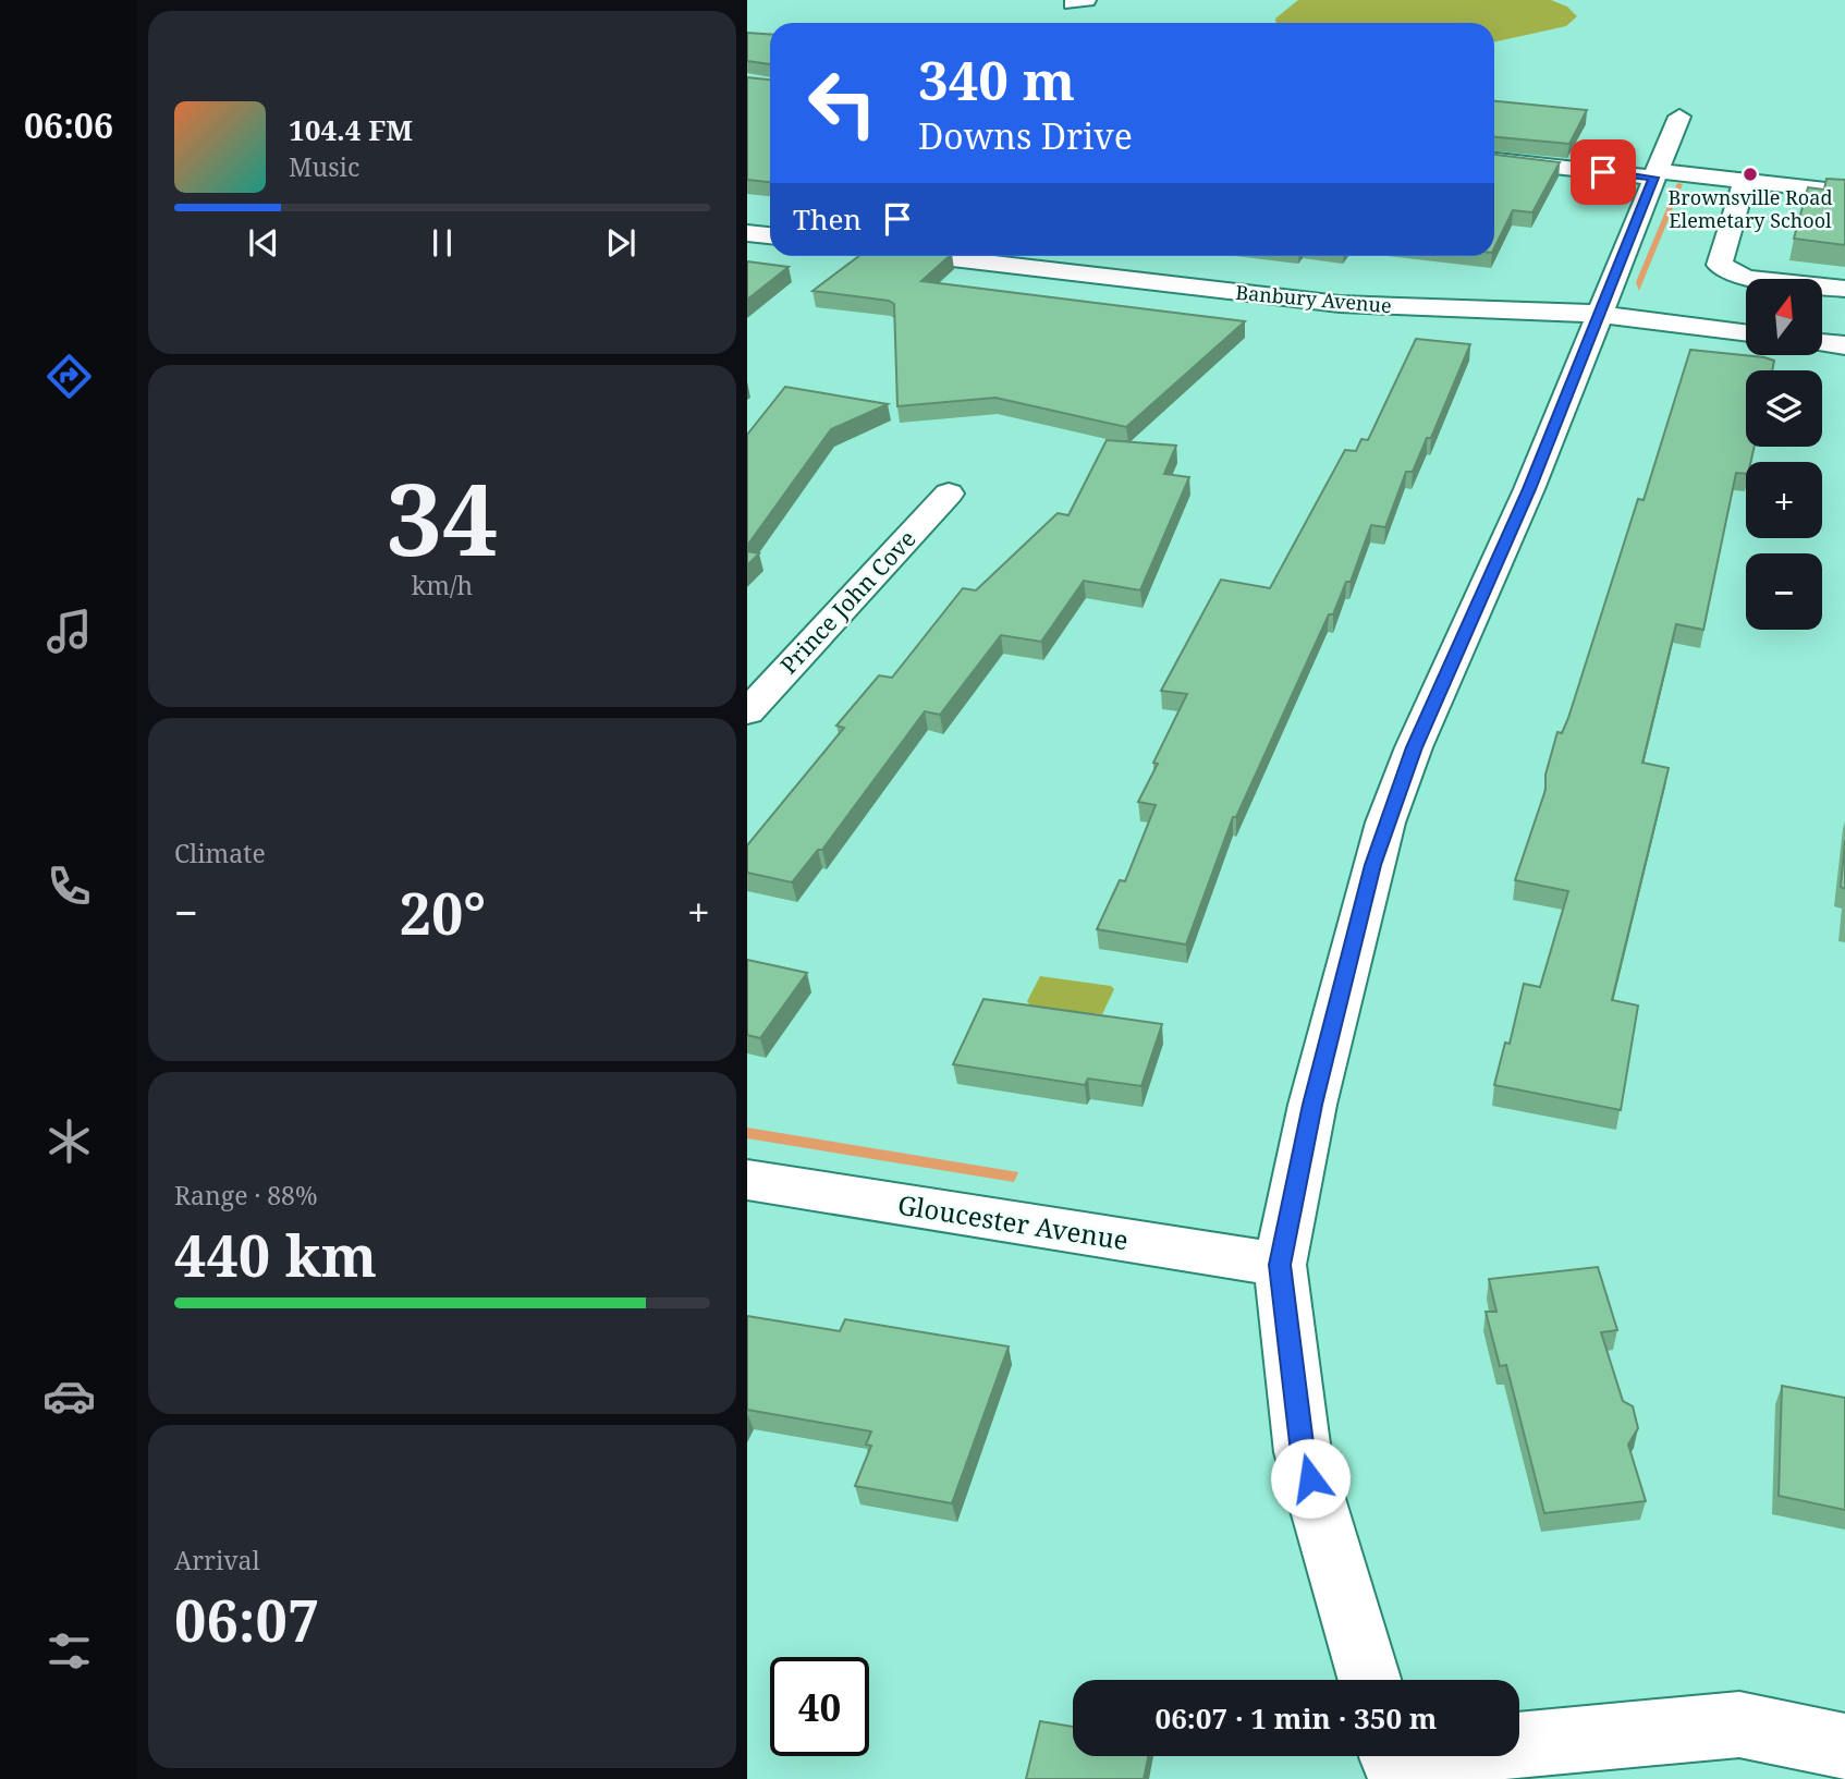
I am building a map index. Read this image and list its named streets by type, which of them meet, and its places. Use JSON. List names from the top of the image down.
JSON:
{
  "streets": {
    "street": ["Banbury Avenue", "Prince John Cove", "Gloucester Avenue"]
  },
  "places": ["Brownsville Road Elemetary School"],
  "north": "top",
  "page": {
    "tabs": "06:06",
    "turn": ["340 m", "Downs Drive"],
    "song": ["104.4 FM", "Music"],
    "then": "Then",
    "map_buttons": ["+", "−"],
    "tile": [
      ["34", "km/h"],
      "Climate",
      ["Range · 88%", "440 km"],
      ["Arrival", "06:07"]
    ],
    "heat": ["−", "20°", "+"],
    "limit": "40",
    "trip": "06:07 · 1 min · 350 m"
  }
}
